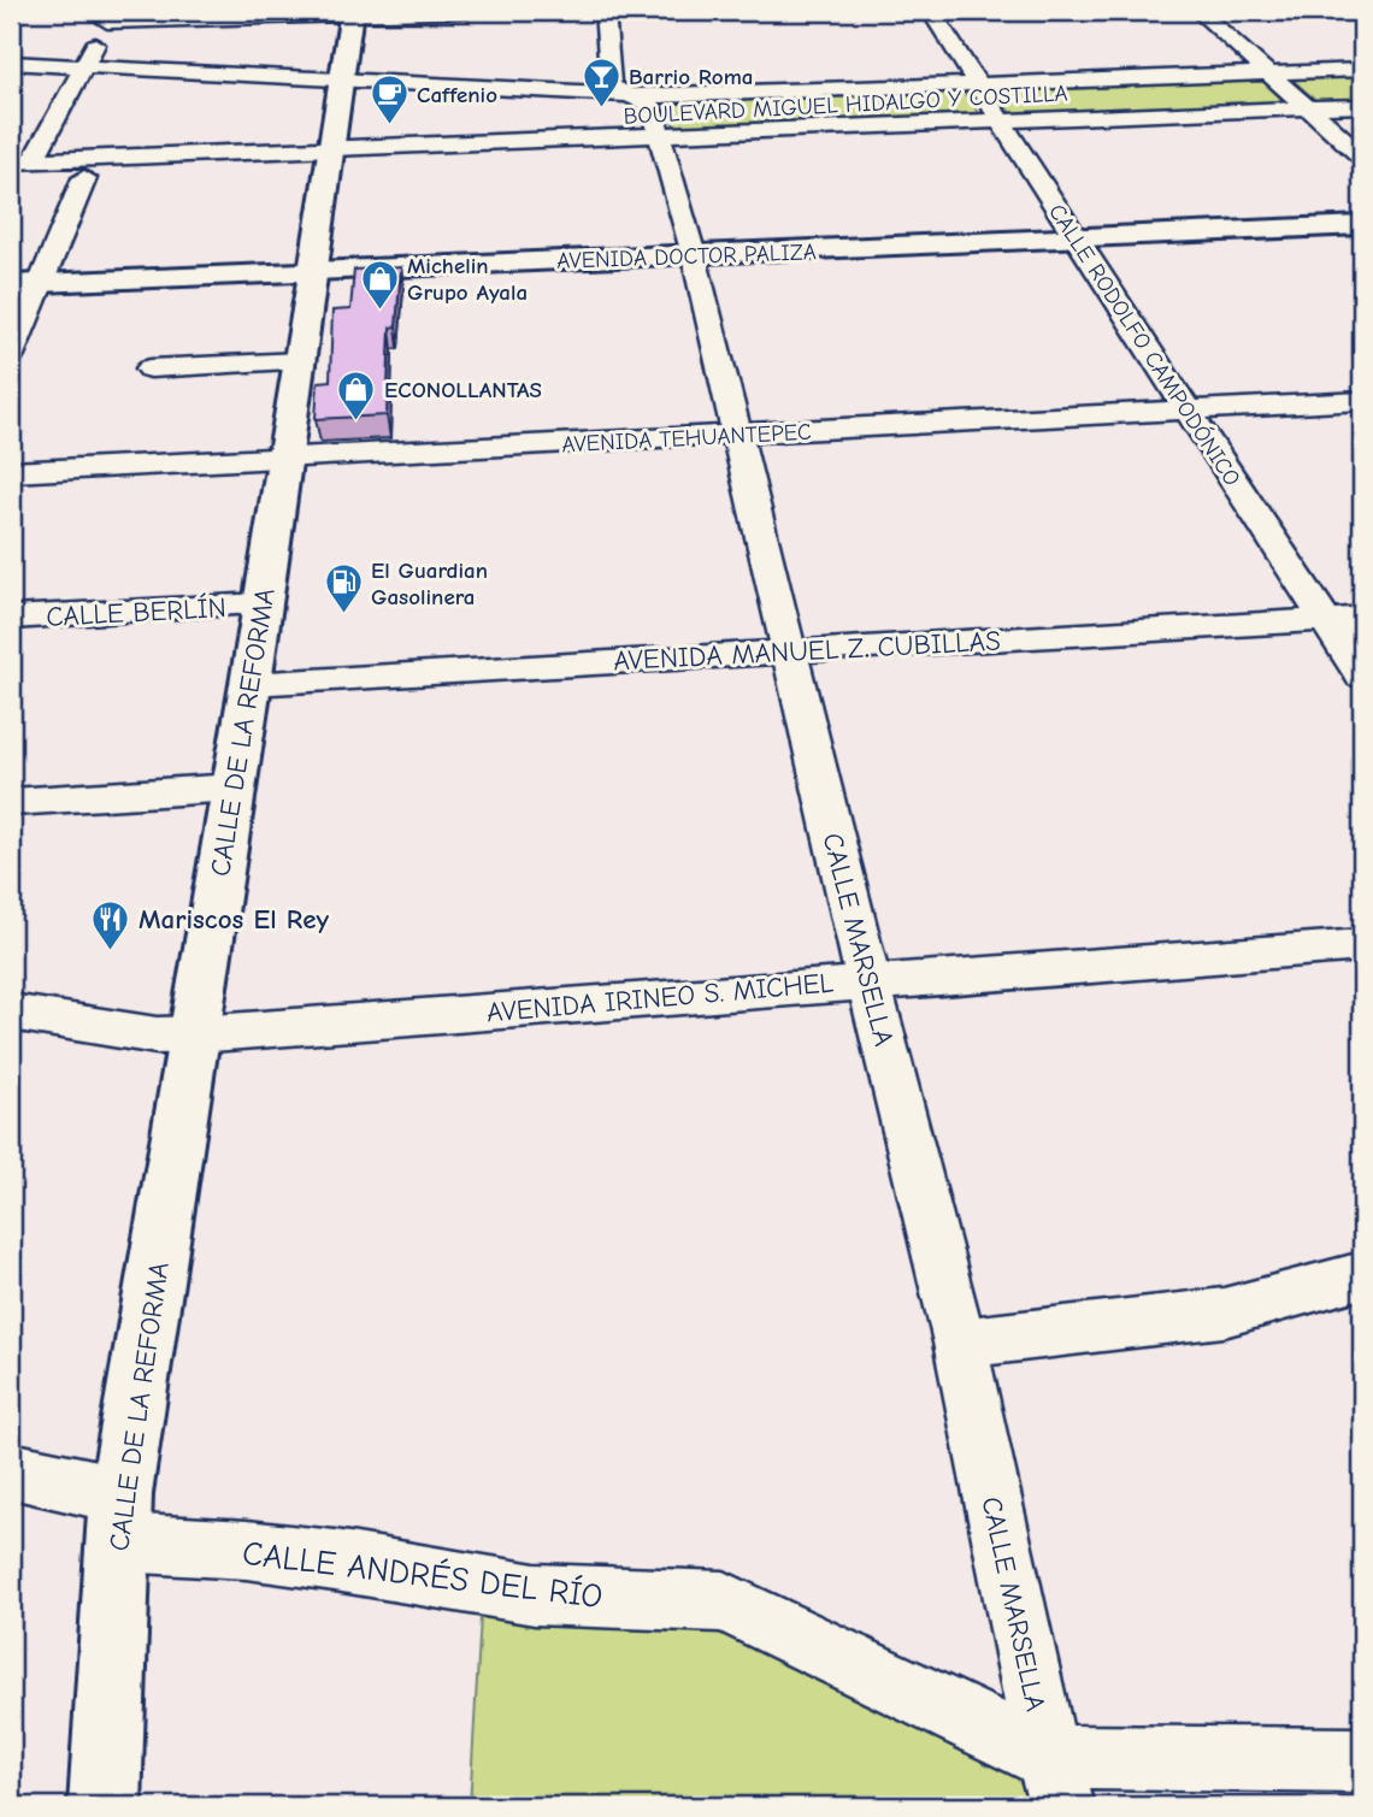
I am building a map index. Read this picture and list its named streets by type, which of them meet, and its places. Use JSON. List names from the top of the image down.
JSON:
{
  "streets": {
    "main road": ["AVENIDA DOCTOR PALIZA", "CALLE DE LA REFORMA"],
    "street": [
      "BOULEVARD MIGUEL HIDALGO Y COSTILLA",
      "CALLE RODOLFO CAMPODÓNICO",
      "AVENIDA TEHUANTEPEC",
      "CALLE BERLÍN",
      "AVENIDA MANUEL Z. CUBILLAS",
      "CALLE MARSELLA",
      "AVENIDA IRINEO S. MICHEL",
      "CALLE ANDRÉS DEL RÍO"
    ]
  },
  "crossings": [
    ["BOULEVARD MIGUEL HIDALGO Y COSTILLA", "CALLE RODOLFO CAMPODÓNICO"],
    ["BOULEVARD MIGUEL HIDALGO Y COSTILLA", "CALLE DE LA REFORMA"],
    ["BOULEVARD MIGUEL HIDALGO Y COSTILLA", "CALLE MARSELLA"],
    ["AVENIDA DOCTOR PALIZA", "CALLE RODOLFO CAMPODÓNICO"],
    ["AVENIDA DOCTOR PALIZA", "CALLE DE LA REFORMA"],
    ["AVENIDA DOCTOR PALIZA", "CALLE MARSELLA"],
    ["CALLE RODOLFO CAMPODÓNICO", "AVENIDA TEHUANTEPEC"],
    ["CALLE RODOLFO CAMPODÓNICO", "AVENIDA MANUEL Z. CUBILLAS"],
    ["AVENIDA TEHUANTEPEC", "CALLE DE LA REFORMA"],
    ["AVENIDA TEHUANTEPEC", "CALLE MARSELLA"],
    ["CALLE BERLÍN", "CALLE DE LA REFORMA"],
    ["AVENIDA MANUEL Z. CUBILLAS", "CALLE DE LA REFORMA"],
    ["AVENIDA MANUEL Z. CUBILLAS", "CALLE MARSELLA"],
    ["CALLE DE LA REFORMA", "AVENIDA IRINEO S. MICHEL"],
    ["CALLE DE LA REFORMA", "CALLE ANDRÉS DEL RÍO"],
    ["CALLE MARSELLA", "AVENIDA IRINEO S. MICHEL"],
    ["CALLE MARSELLA", "CALLE ANDRÉS DEL RÍO"]
  ],
  "places": {
    "bar": ["Barrio Roma"],
    "cafe": ["Caffenio"],
    "shop": ["Michelin Grupo Ayala", "ECONOLLANTAS"],
    "fuel station": ["El Guardian Gasolinera"],
    "restaurant": ["Mariscos El Rey"]
  }
}
